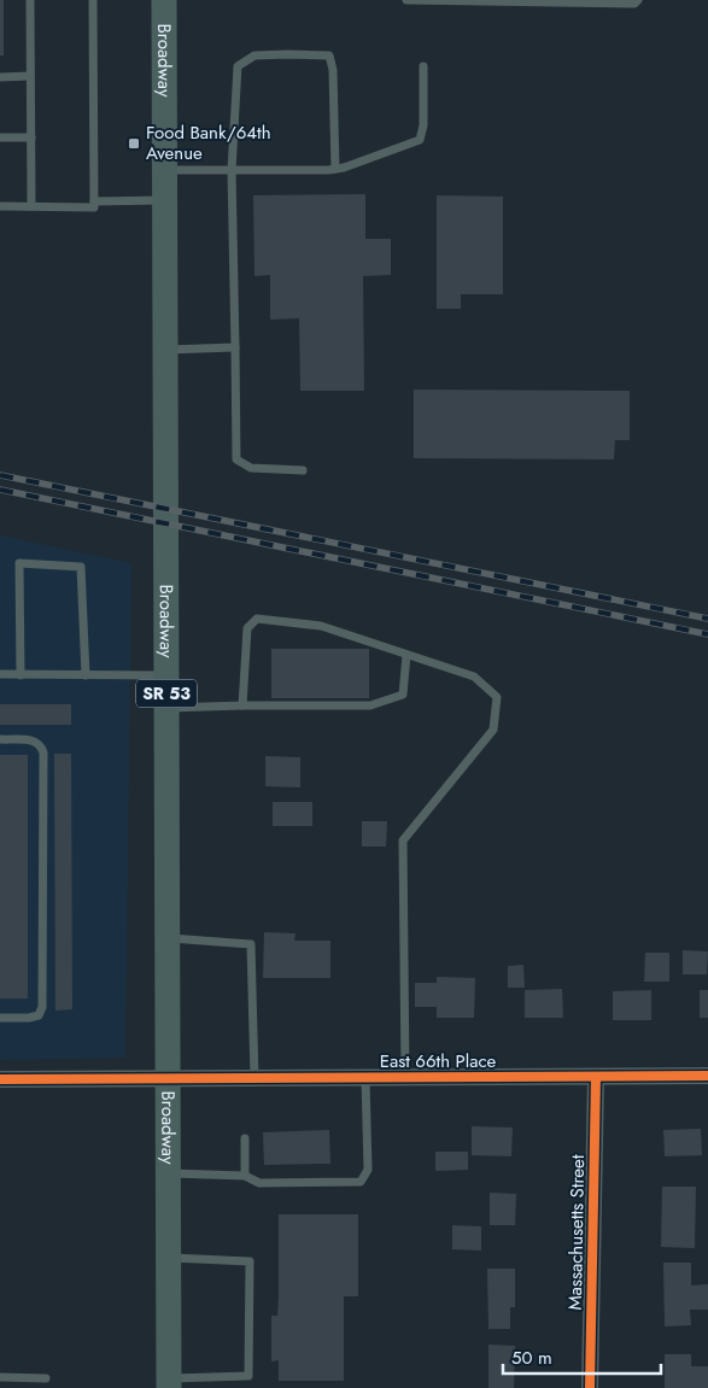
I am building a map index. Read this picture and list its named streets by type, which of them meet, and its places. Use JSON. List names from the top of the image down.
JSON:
{
  "streets": {
    "main road": ["Broadway", "SR 53"],
    "street": ["East 66th Place", "Massachusetts Street"]
  },
  "crossings": [
    ["Broadway", "East 66th Place"],
    ["East 66th Place", "Massachusetts Street"]
  ],
  "places": {
    "transit": ["Food Bank/64th Avenue"]
  },
  "scale_bar": "50 m"
}
